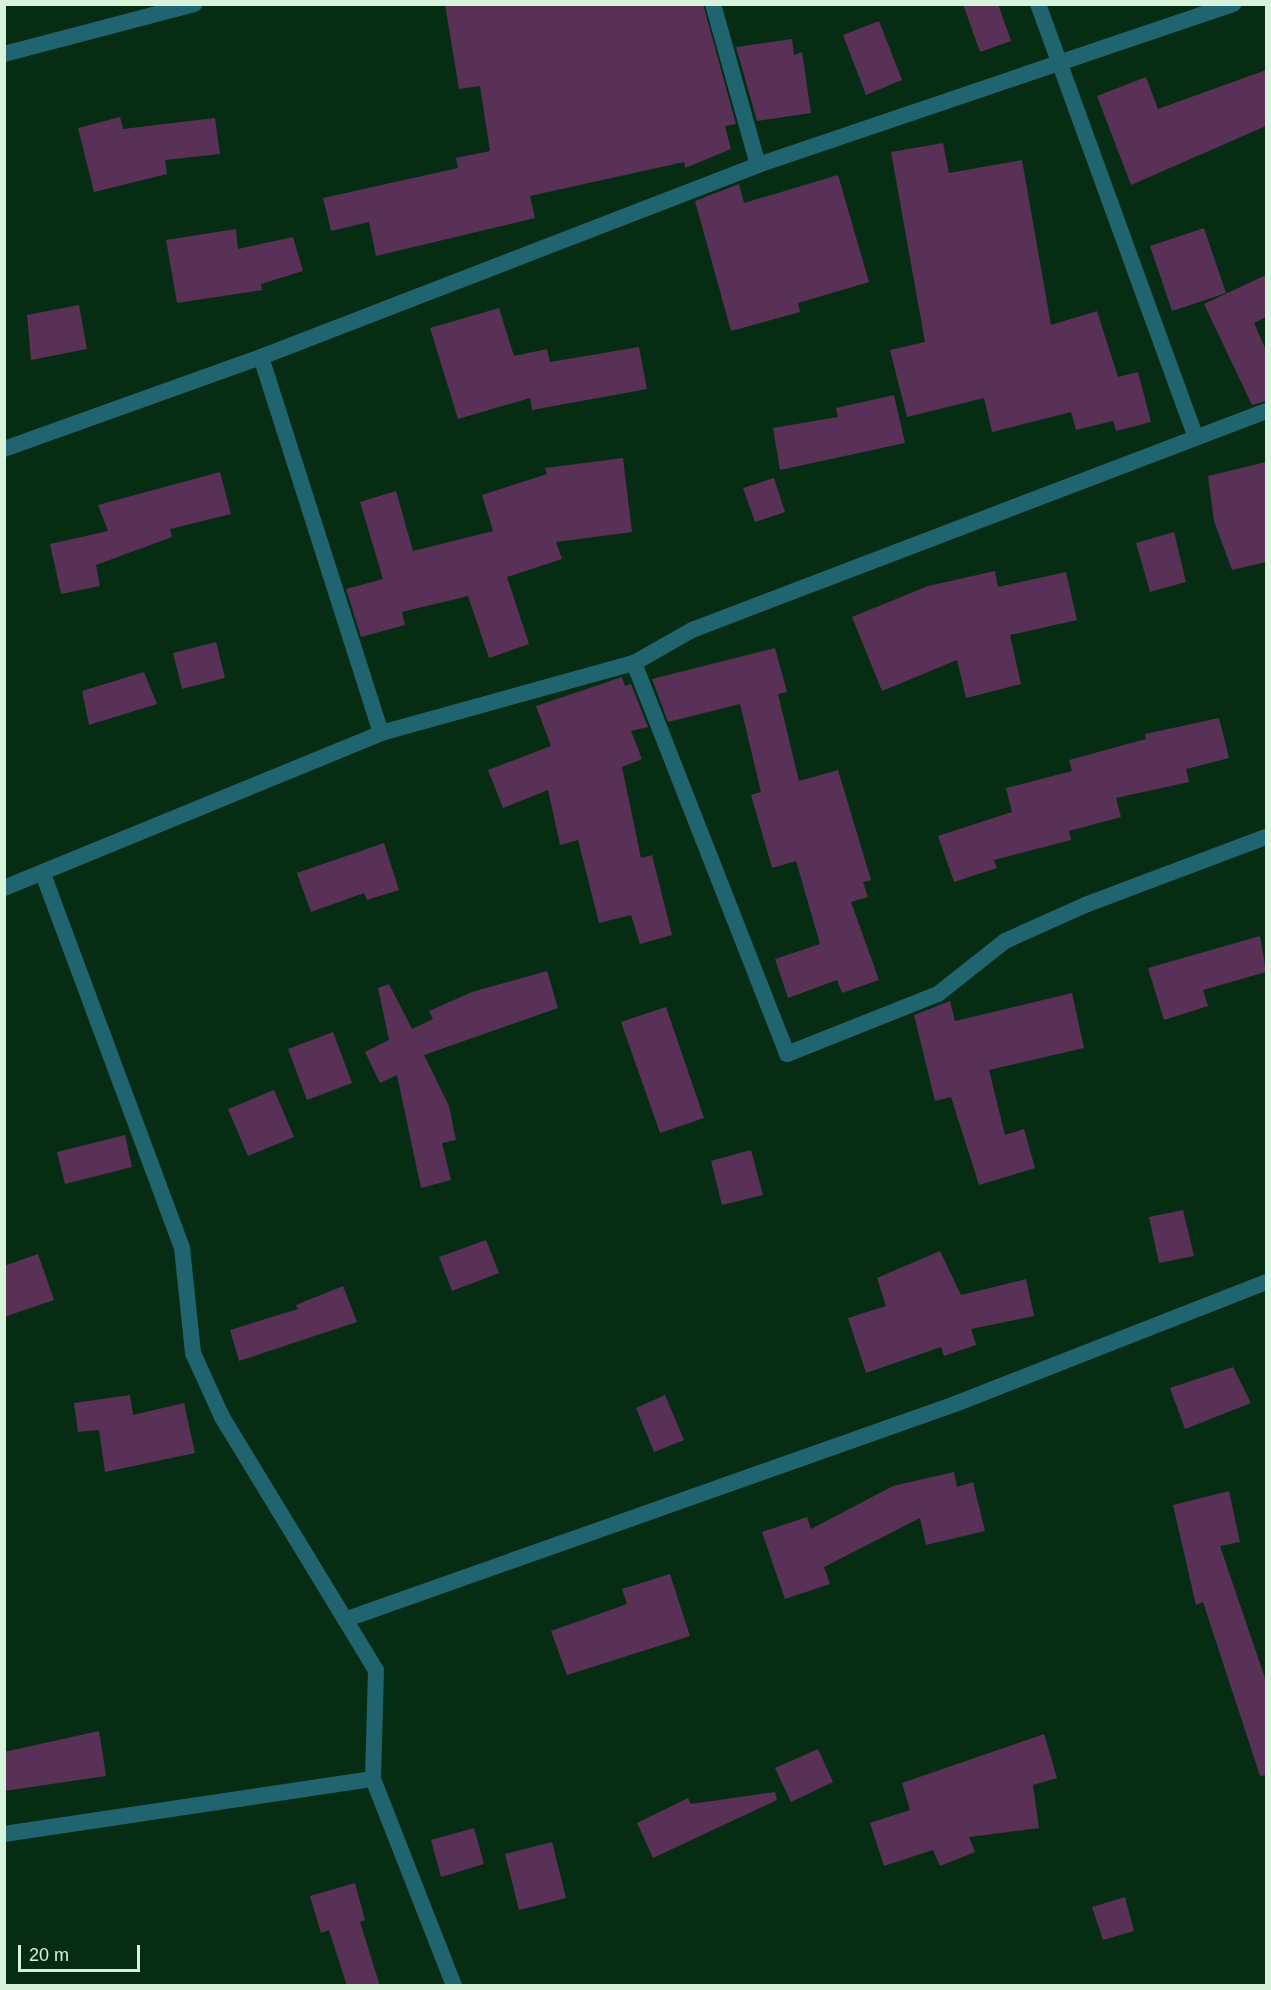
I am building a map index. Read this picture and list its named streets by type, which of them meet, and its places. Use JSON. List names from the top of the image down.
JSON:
{
  "scale_bar": "20 m"
}
